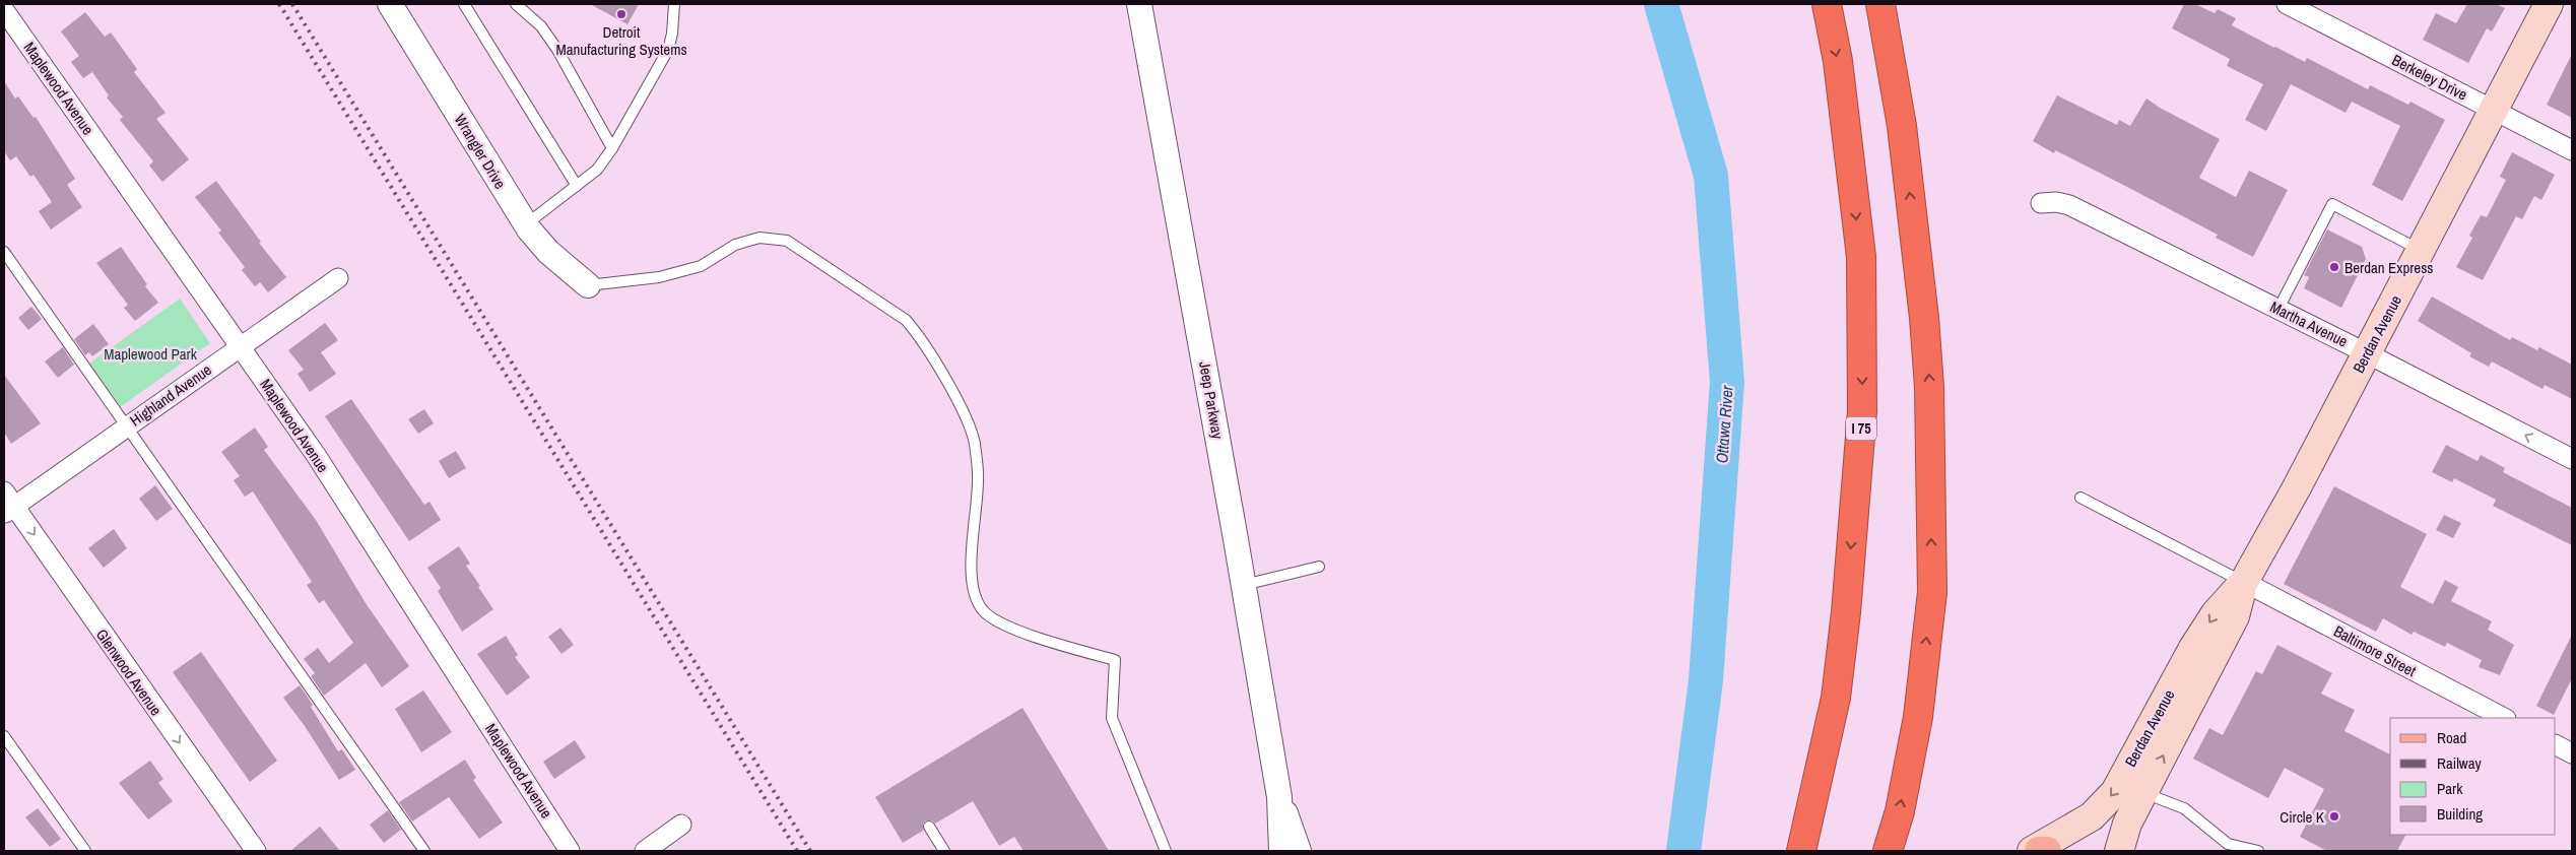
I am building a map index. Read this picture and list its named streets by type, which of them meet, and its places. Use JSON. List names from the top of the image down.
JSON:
{
  "streets": {
    "highway": ["I 75"],
    "main road": ["Berdan Avenue"],
    "street": [
      "Berkeley Drive",
      "Maplewood Avenue",
      "Wrangler Drive",
      "Martha Avenue",
      "Highland Avenue",
      "Jeep Parkway",
      "Baltimore Street",
      "Glenwood Avenue"
    ]
  },
  "crossings": [
    ["Berkeley Drive", "Berdan Avenue"],
    ["Maplewood Avenue", "Highland Avenue"],
    ["Martha Avenue", "Berdan Avenue"],
    ["Berdan Avenue", "Baltimore Street"],
    ["Highland Avenue", "Glenwood Avenue"]
  ],
  "one_way": ["Martha Avenue", "Glenwood Avenue"],
  "water": ["Ottawa River"],
  "parks": ["Maplewood Park"],
  "places": ["Detroit Manufacturing Systems", "Berdan Express", "Circle K"],
  "legend": [
    "Road",
    "Railway",
    "Park",
    "Building"
  ]
}
